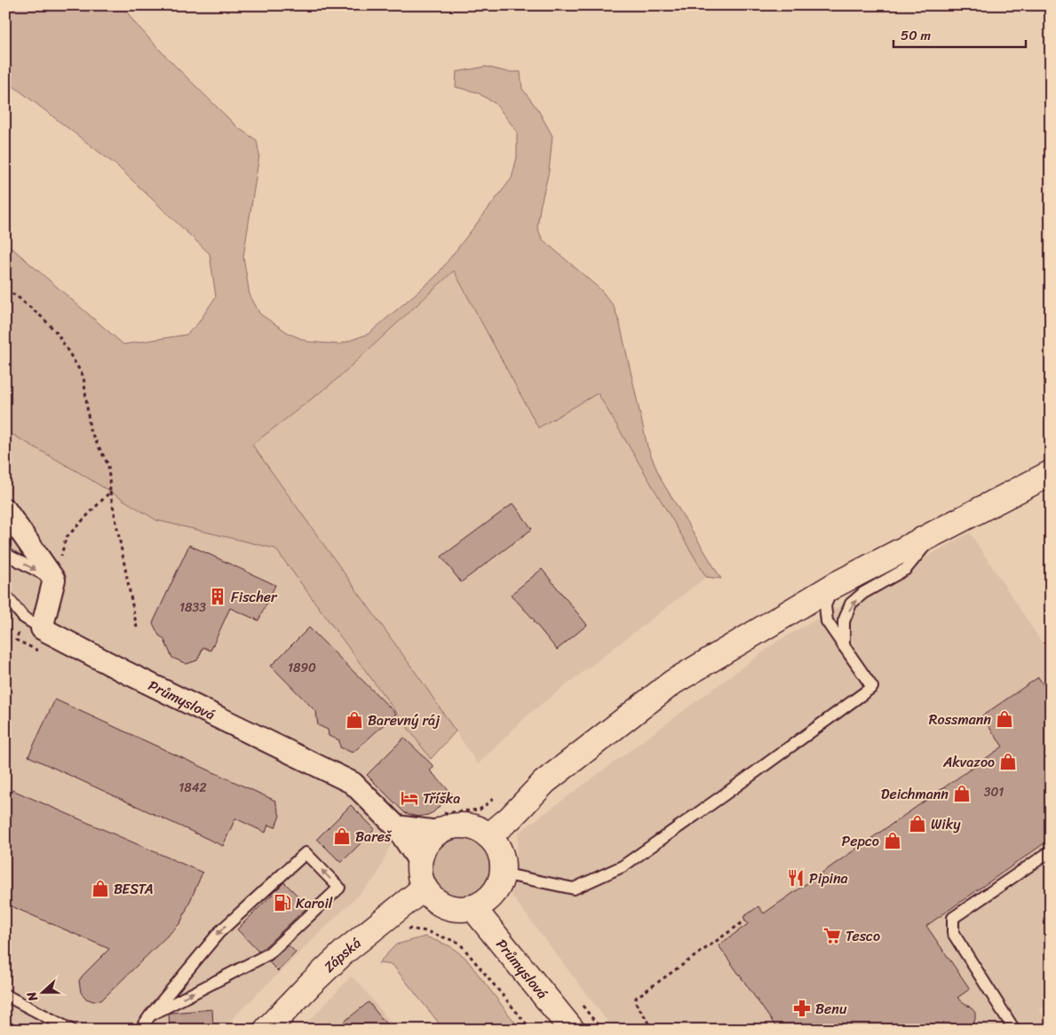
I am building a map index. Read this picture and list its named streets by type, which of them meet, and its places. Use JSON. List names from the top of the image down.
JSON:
{
  "streets": {
    "main road": ["Průmyslová", "Zápská"]
  },
  "crossings": [
    ["Průmyslová", "Zápská"]
  ],
  "places": {
    "building": ["Fischer"],
    "shop": [
      "Rossmann",
      "Barevný ráj",
      "Akvazoo",
      "Deichmann",
      "Wiky",
      "Bareš",
      "Pepco",
      "BESTA"
    ],
    "hotel": ["Tříška"],
    "restaurant": ["Pipina"],
    "fuel station": ["Karoil"],
    "supermarket": ["Tesco"],
    "pharmacy": ["Benu"]
  },
  "house_numbers": [
    "1833",
    "1890",
    "1842",
    "301"
  ],
  "scale_bar": "50 m",
  "north": "left"
}
